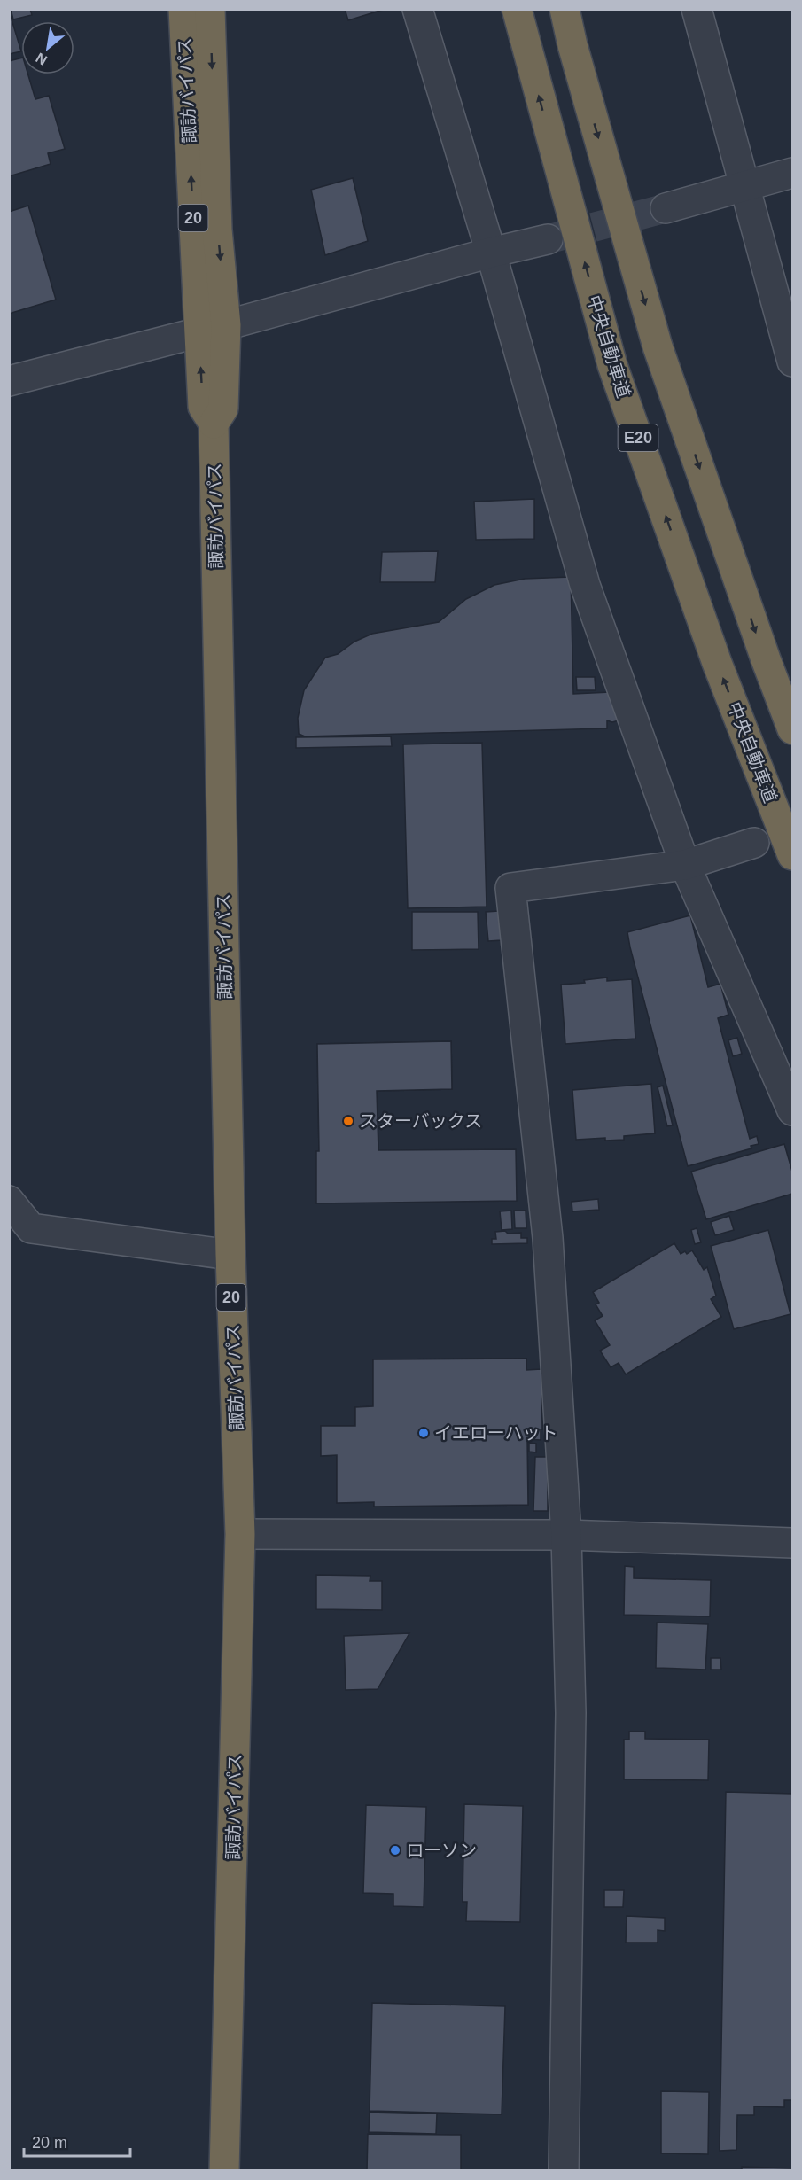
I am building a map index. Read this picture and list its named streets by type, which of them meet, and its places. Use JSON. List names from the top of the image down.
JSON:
{
  "streets": {
    "highway": [
      "諏訪バイパス",
      "20",
      "中央自動車道",
      "E20"
    ]
  },
  "places": ["スターバックス", "イエローハット", "ローソン"],
  "scale_bar": "20 m",
  "north": "bottom left"
}
